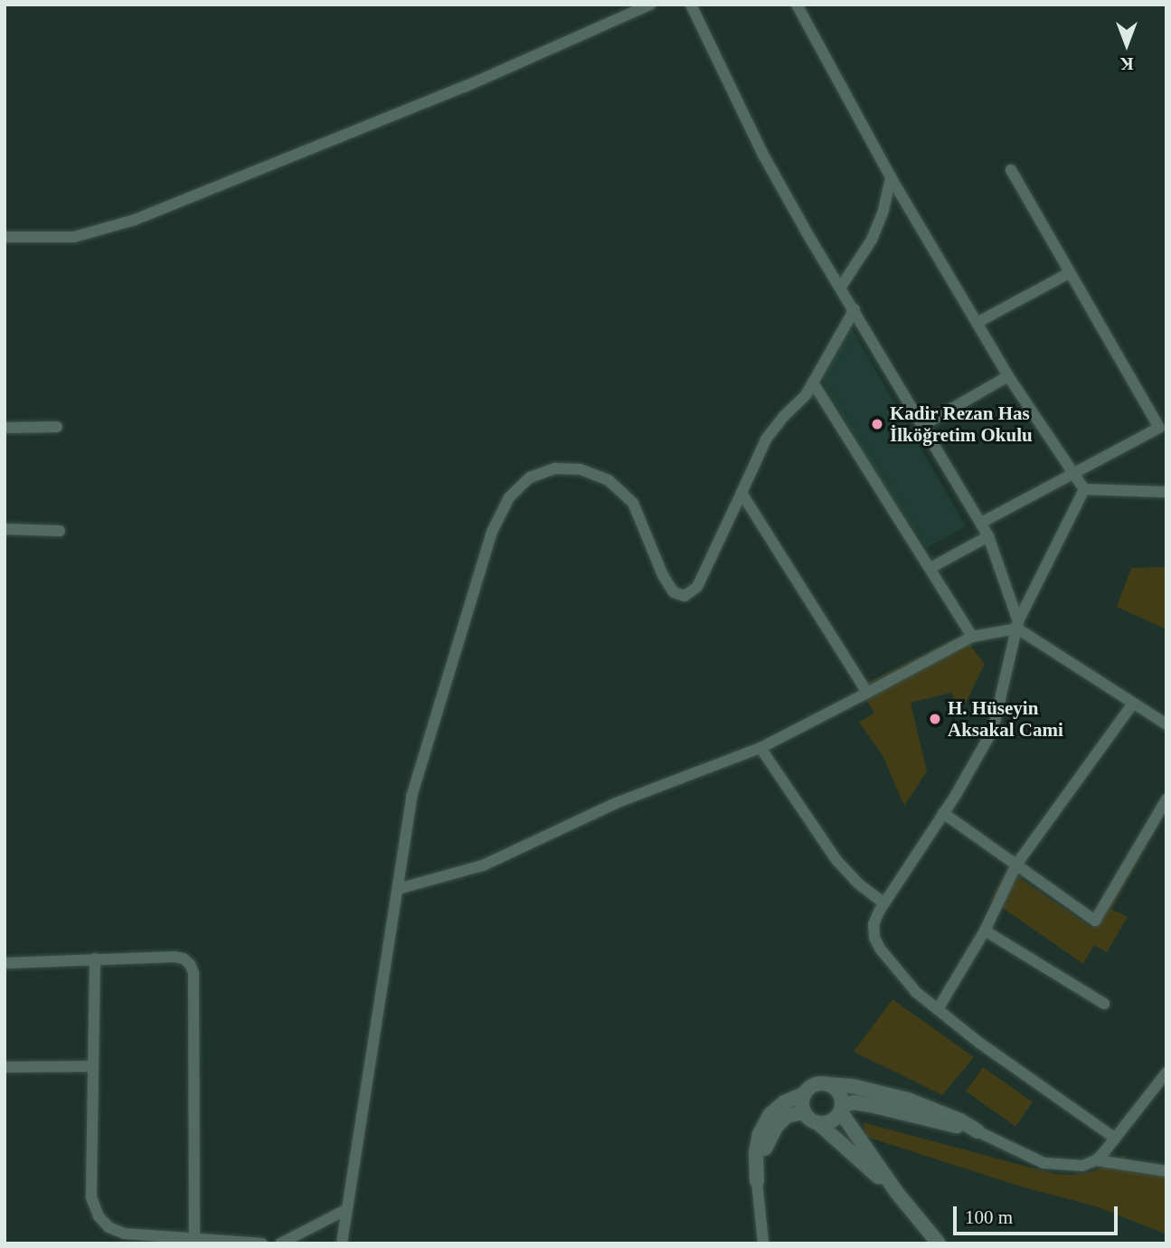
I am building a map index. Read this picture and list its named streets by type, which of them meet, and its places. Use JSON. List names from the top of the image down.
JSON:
{
  "places": ["Kadir Rezan Has İlköğretim Okulu", "H. Hüseyin Aksakal Cami"],
  "scale_bar": "100 m",
  "north": "bottom"
}
